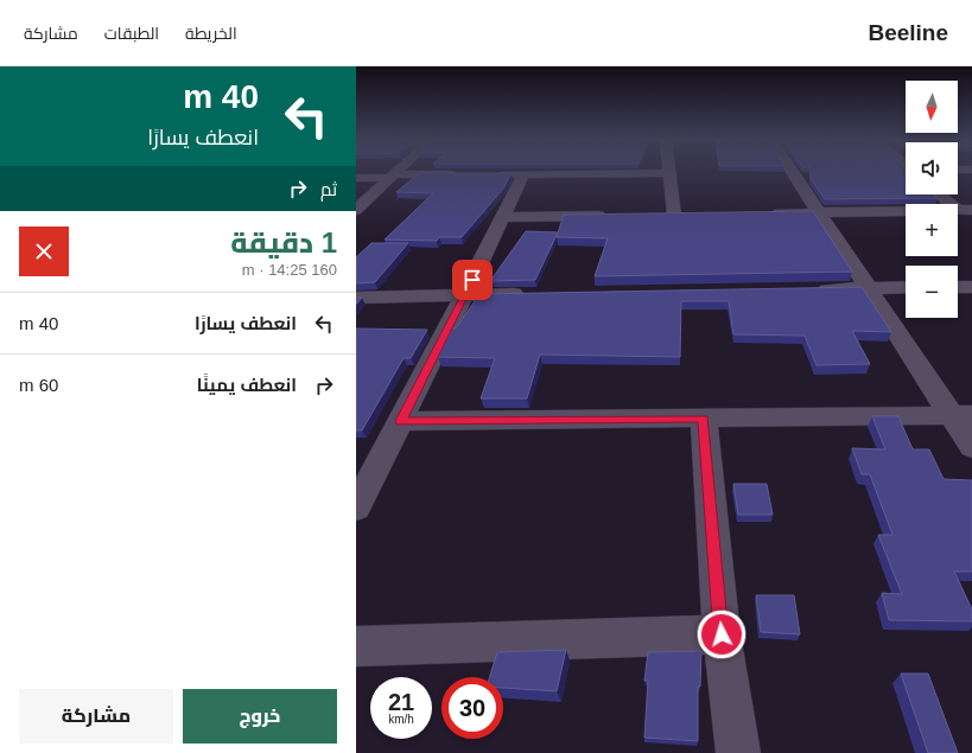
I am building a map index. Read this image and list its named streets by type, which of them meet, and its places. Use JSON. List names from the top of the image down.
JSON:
{
  "north": "bottom",
  "page": {
    "header": "Beeline",
    "nav": ["الخريطة", "الطبقات", "مشاركة"],
    "turn": ["40 m", "انعطف يسارًا"],
    "map_buttons": ["+", "−"],
    "then": "ثم",
    "heading": ["1 دقيقة", "160 m · 14:25"],
    "list": [
      {
        "name": "انعطف يسارًا",
        "value": "40 m"
      },
      {
        "name": "انعطف يمينًا",
        "value": "60 m"
      }
    ],
    "speed": "21 km/h",
    "limit": "30",
    "buttons": ["خروج", "مشاركة"]
  }
}
